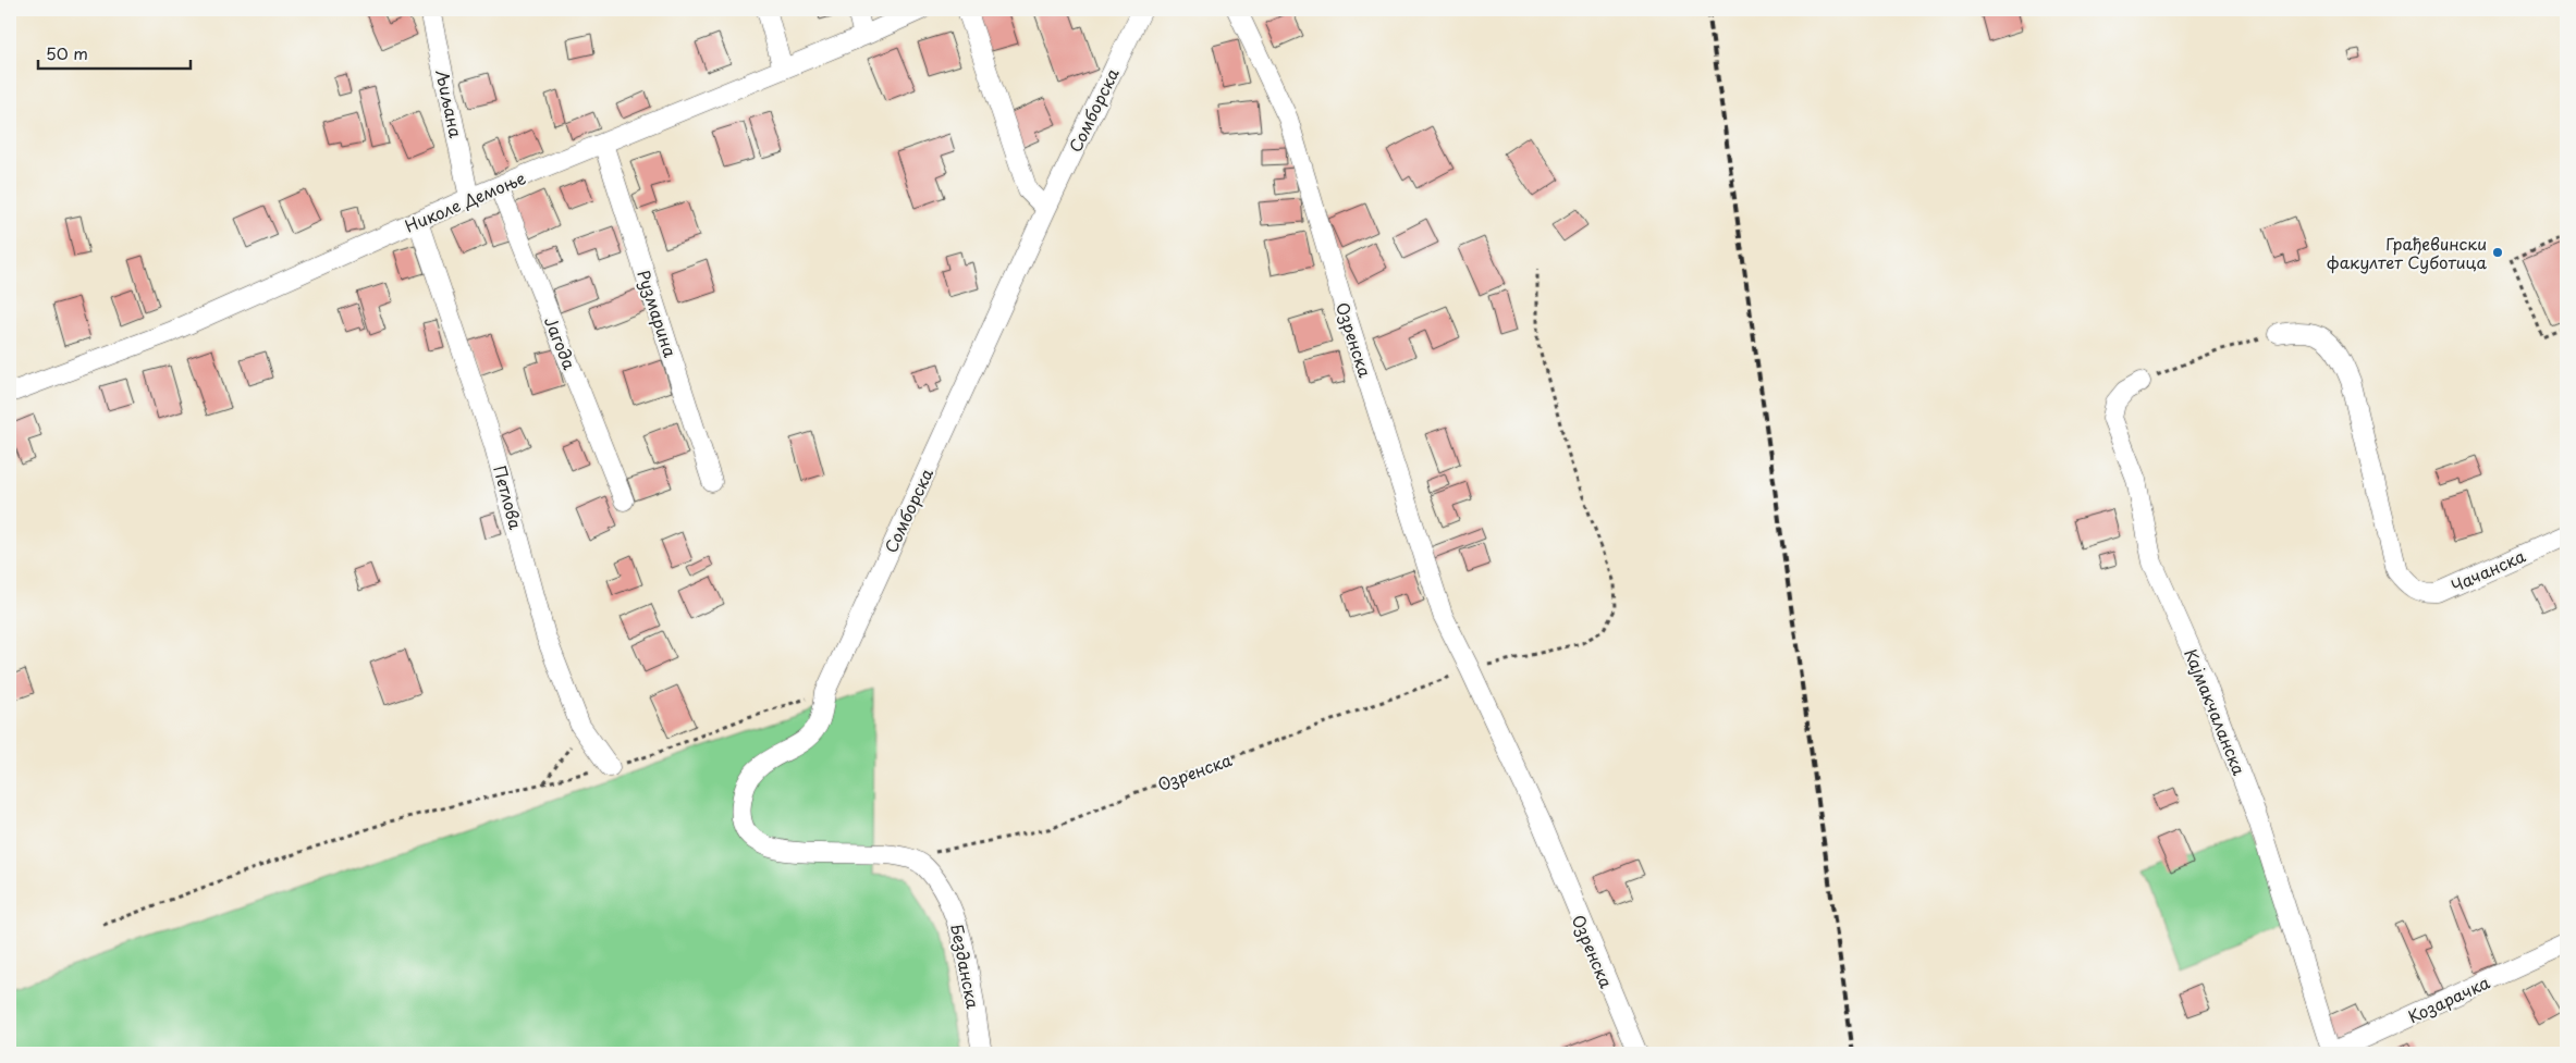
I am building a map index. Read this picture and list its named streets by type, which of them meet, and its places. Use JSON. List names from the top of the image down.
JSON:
{
  "streets": {
    "street": [
      "Љиљана",
      "Сомборска",
      "Николе Демоње",
      "Рузмарина",
      "Озренска",
      "Јагода",
      "Петлова",
      "Чачанска",
      "Кајмакчаланска",
      "Безданска",
      "Козарачка"
    ]
  },
  "crossings": [
    ["Љиљана", "Николе Демоње"],
    ["Сомборска", "Озренска"],
    ["Сомборска", "Безданска"],
    ["Николе Демоње", "Рузмарина"],
    ["Николе Демоње", "Јагода"],
    ["Николе Демоње", "Петлова"],
    ["Озренска", "Безданска"],
    ["Кајмакчаланска", "Козарачка"]
  ],
  "places": ["Грађевински факултет Суботица"],
  "scale_bar": "50 m"
}
